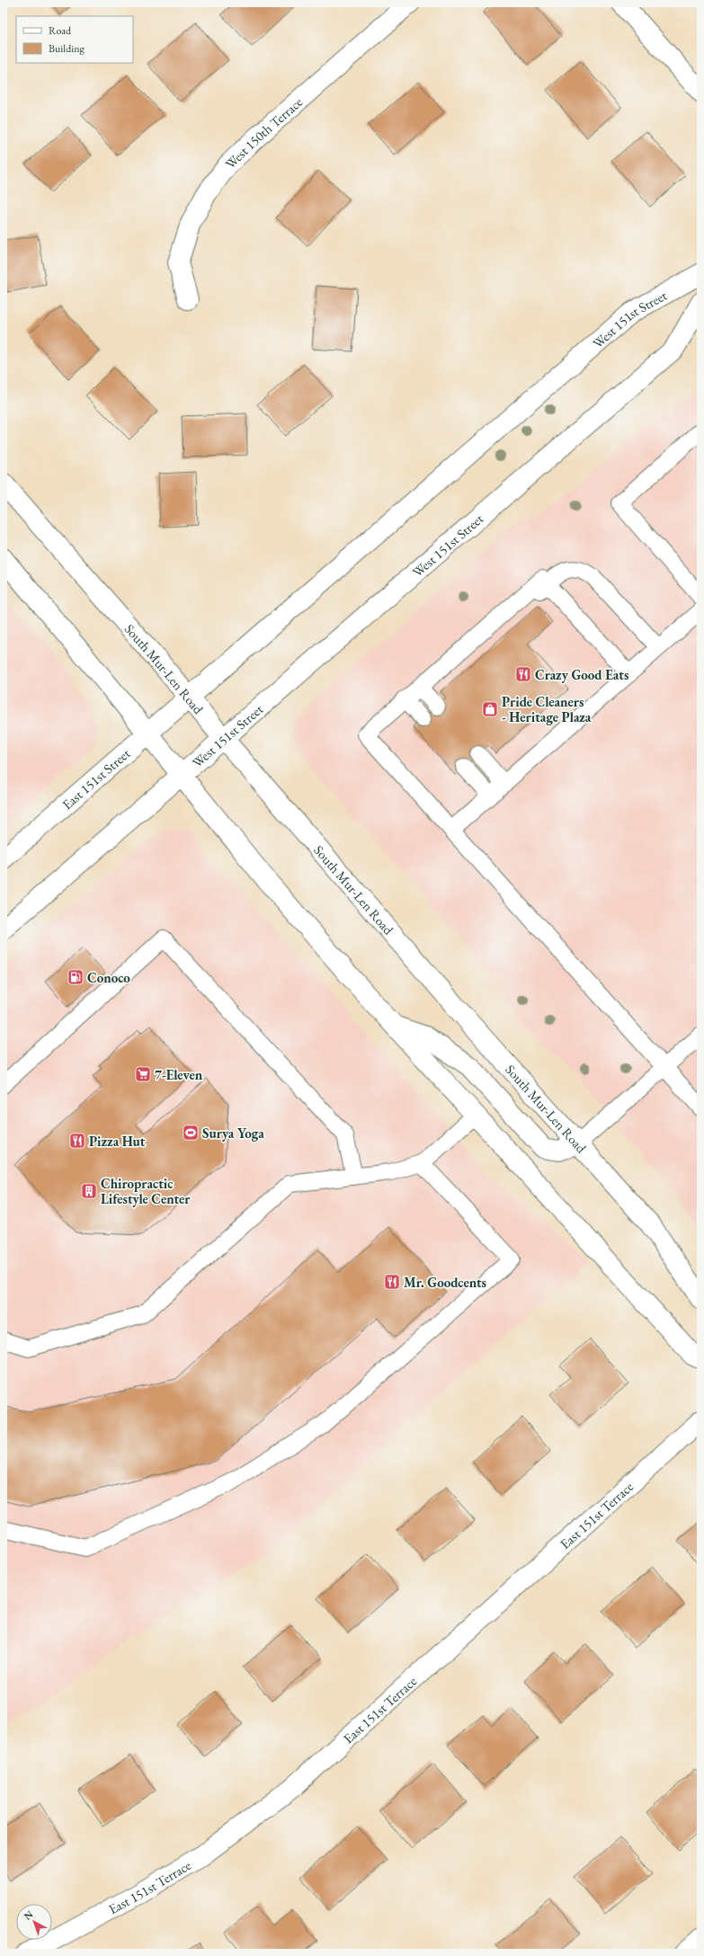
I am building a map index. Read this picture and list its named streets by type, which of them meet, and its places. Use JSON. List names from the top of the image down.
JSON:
{
  "streets": {
    "main road": [
      "West 150th Terrace",
      "West 151st Street",
      "South Mur-Len Road",
      "East 151st Street",
      "East 151st Terrace"
    ]
  },
  "crossings": [
    ["West 151st Street", "South Mur-Len Road"],
    ["West 151st Street", "East 151st Street"],
    ["South Mur-Len Road", "East 151st Street"]
  ],
  "places": {
    "restaurant": ["Crazy Good Eats", "Pizza Hut", "Mr. Goodcents"],
    "shop": ["Pride Cleaners - Heritage Plaza"],
    "fuel station": ["Conoco"],
    "supermarket": ["7-Eleven"],
    "sports": ["Surya Yoga"],
    "building": ["Chiropractic Lifestyle Center"]
  },
  "legend": ["Road", "Building"],
  "north": "top left"
}
